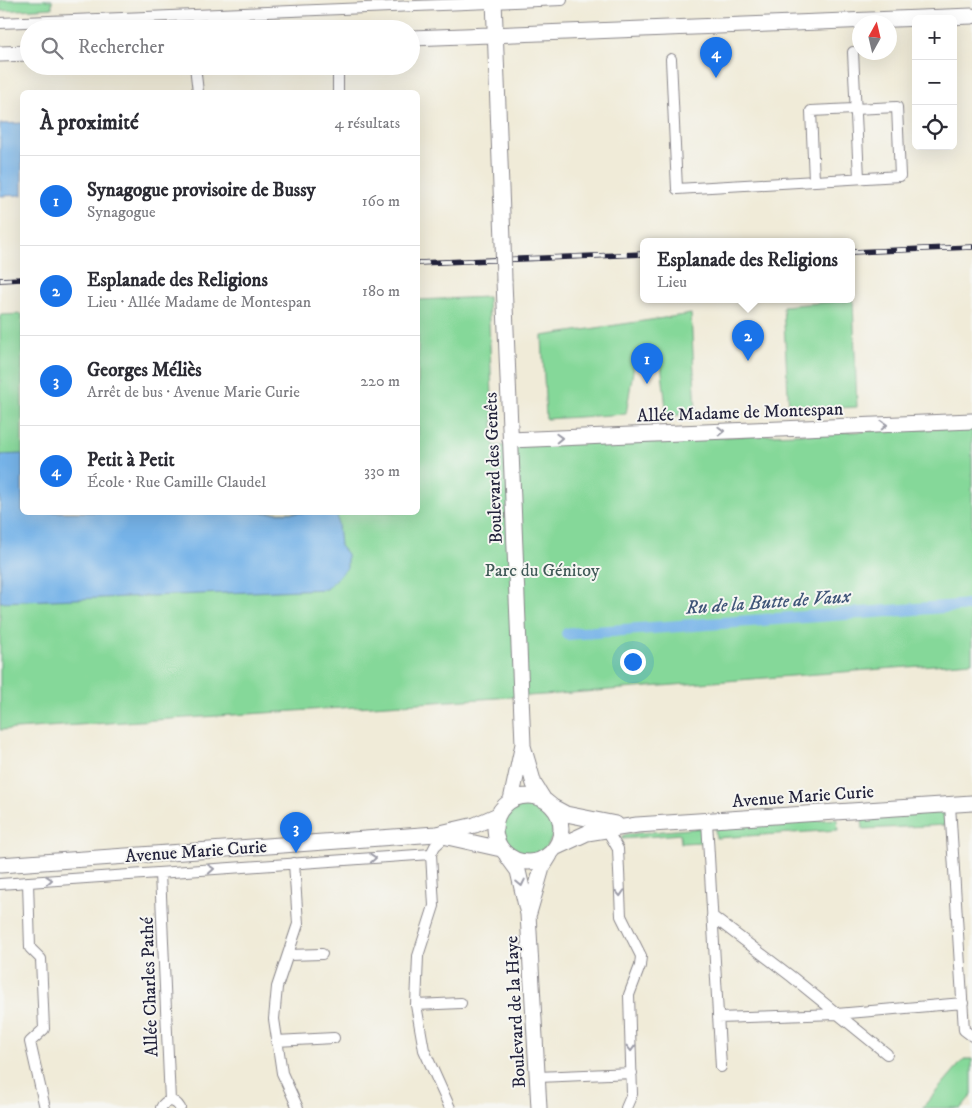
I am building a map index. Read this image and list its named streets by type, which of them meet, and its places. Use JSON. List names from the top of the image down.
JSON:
{
  "streets": {
    "main road": [
      "Allée Madame de Montespan",
      "Boulevard des Genêts",
      "Avenue Marie Curie",
      "Boulevard de la Haye"
    ],
    "street": ["Allée Charles Pathé"]
  },
  "crossings": [
    ["Allée Madame de Montespan", "Boulevard des Genêts"],
    ["Boulevard des Genêts", "Avenue Marie Curie"],
    ["Boulevard des Genêts", "Boulevard de la Haye"],
    ["Avenue Marie Curie", "Allée Charles Pathé"],
    ["Avenue Marie Curie", "Boulevard de la Haye"]
  ],
  "one_way": ["Allée Madame de Montespan"],
  "water": ["Ru de la Butte de Vaux"],
  "parks": ["Parc du Génitoy"],
  "north": "top",
  "page": {
    "map_buttons": ["+", "−"],
    "search": "Rechercher",
    "pins": [
      "4",
      "2",
      "1",
      "3"
    ],
    "heading": ["À proximité", "4 résultats"],
    "list": [
      {
        "mark": "1",
        "name": "Synagogue provisoire de Bussy",
        "note": "Synagogue",
        "value": "160 m"
      },
      {
        "mark": "2",
        "name": "Esplanade des Religions",
        "note": "Lieu · Allée Madame de Montespan",
        "value": "180 m"
      },
      {
        "mark": "3",
        "name": "Georges Méliès",
        "note": "Arrêt de bus · Avenue Marie Curie",
        "value": "220 m"
      },
      {
        "mark": "4",
        "name": "Petit à Petit",
        "note": "École · Rue Camille Claudel",
        "value": "330 m"
      }
    ],
    "popup": ["Esplanade des Religions", "Lieu"]
  }
}
